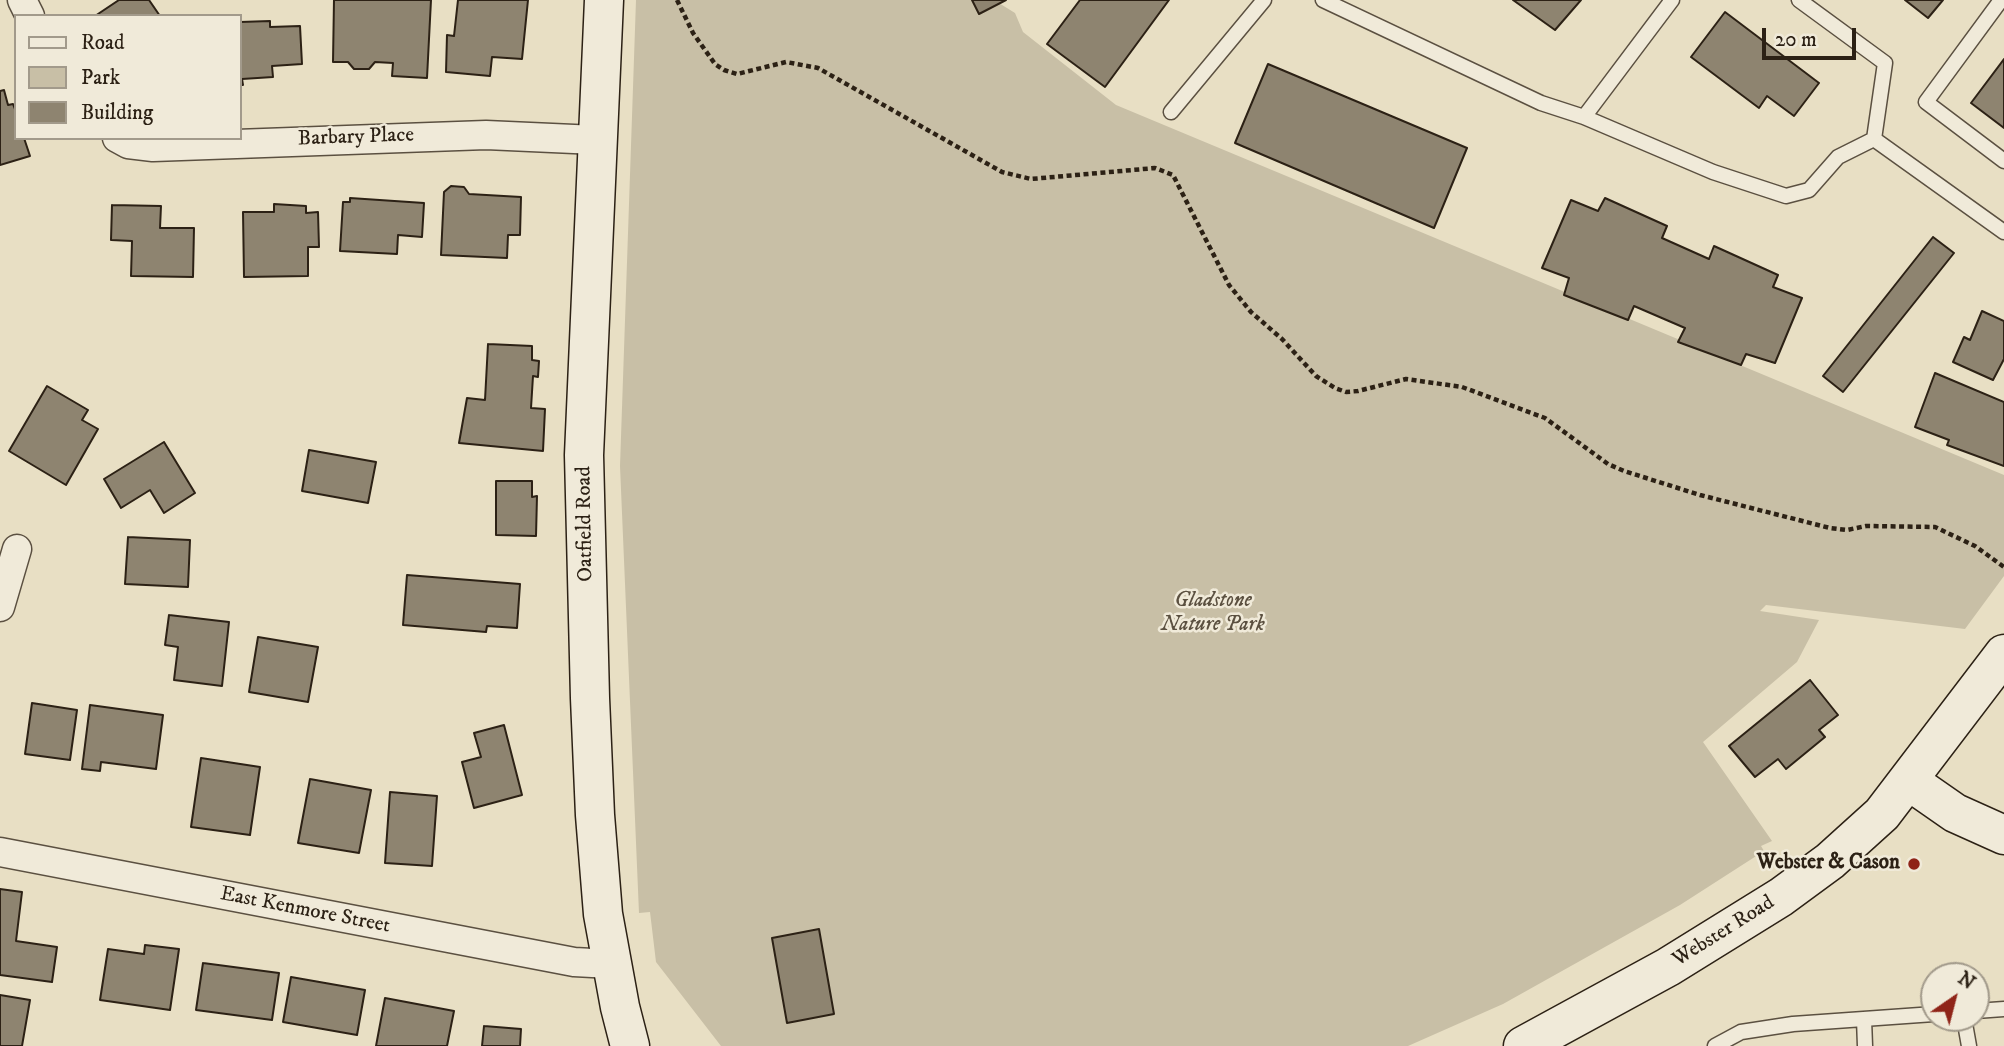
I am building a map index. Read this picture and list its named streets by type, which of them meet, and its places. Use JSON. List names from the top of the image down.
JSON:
{
  "streets": {
    "main road": ["Oatfield Road", "Webster Road"],
    "street": ["Barbary Place", "East Kenmore Street"]
  },
  "crossings": [
    ["Barbary Place", "Oatfield Road"],
    ["Oatfield Road", "East Kenmore Street"]
  ],
  "parks": ["Gladstone Nature Park"],
  "places": ["Webster & Cason"],
  "legend": ["Road", "Park", "Building"],
  "scale_bar": "20 m",
  "north": "top right"
}
